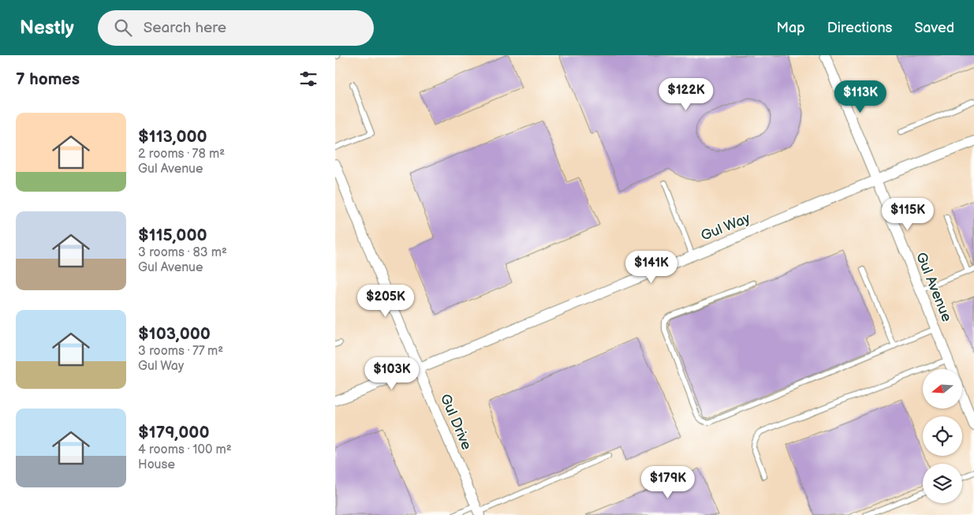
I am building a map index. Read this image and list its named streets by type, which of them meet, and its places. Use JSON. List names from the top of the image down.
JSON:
{
  "streets": {
    "street": ["Gul Way", "Gul Avenue", "Gul Drive"]
  },
  "crossings": [
    ["Gul Way", "Gul Avenue"],
    ["Gul Way", "Gul Drive"]
  ],
  "north": "left",
  "page": {
    "header": "Nestly",
    "search": "Search here",
    "nav": ["Map", "Directions", "Saved"],
    "heading": "7 homes",
    "price": [
      "$122K",
      "$113K",
      "$115K",
      "$141K",
      "$205K",
      "$103K",
      "$179K"
    ],
    "list": [
      {
        "name": "$113,000",
        "note": "2 rooms · 78 m² · Gul Avenue"
      },
      {
        "name": "$115,000",
        "note": "3 rooms · 83 m² · Gul Avenue"
      },
      {
        "name": "$103,000",
        "note": "3 rooms · 77 m² · Gul Way"
      },
      {
        "name": "$179,000",
        "note": "4 rooms · 100 m² · House"
      }
    ]
  }
}
